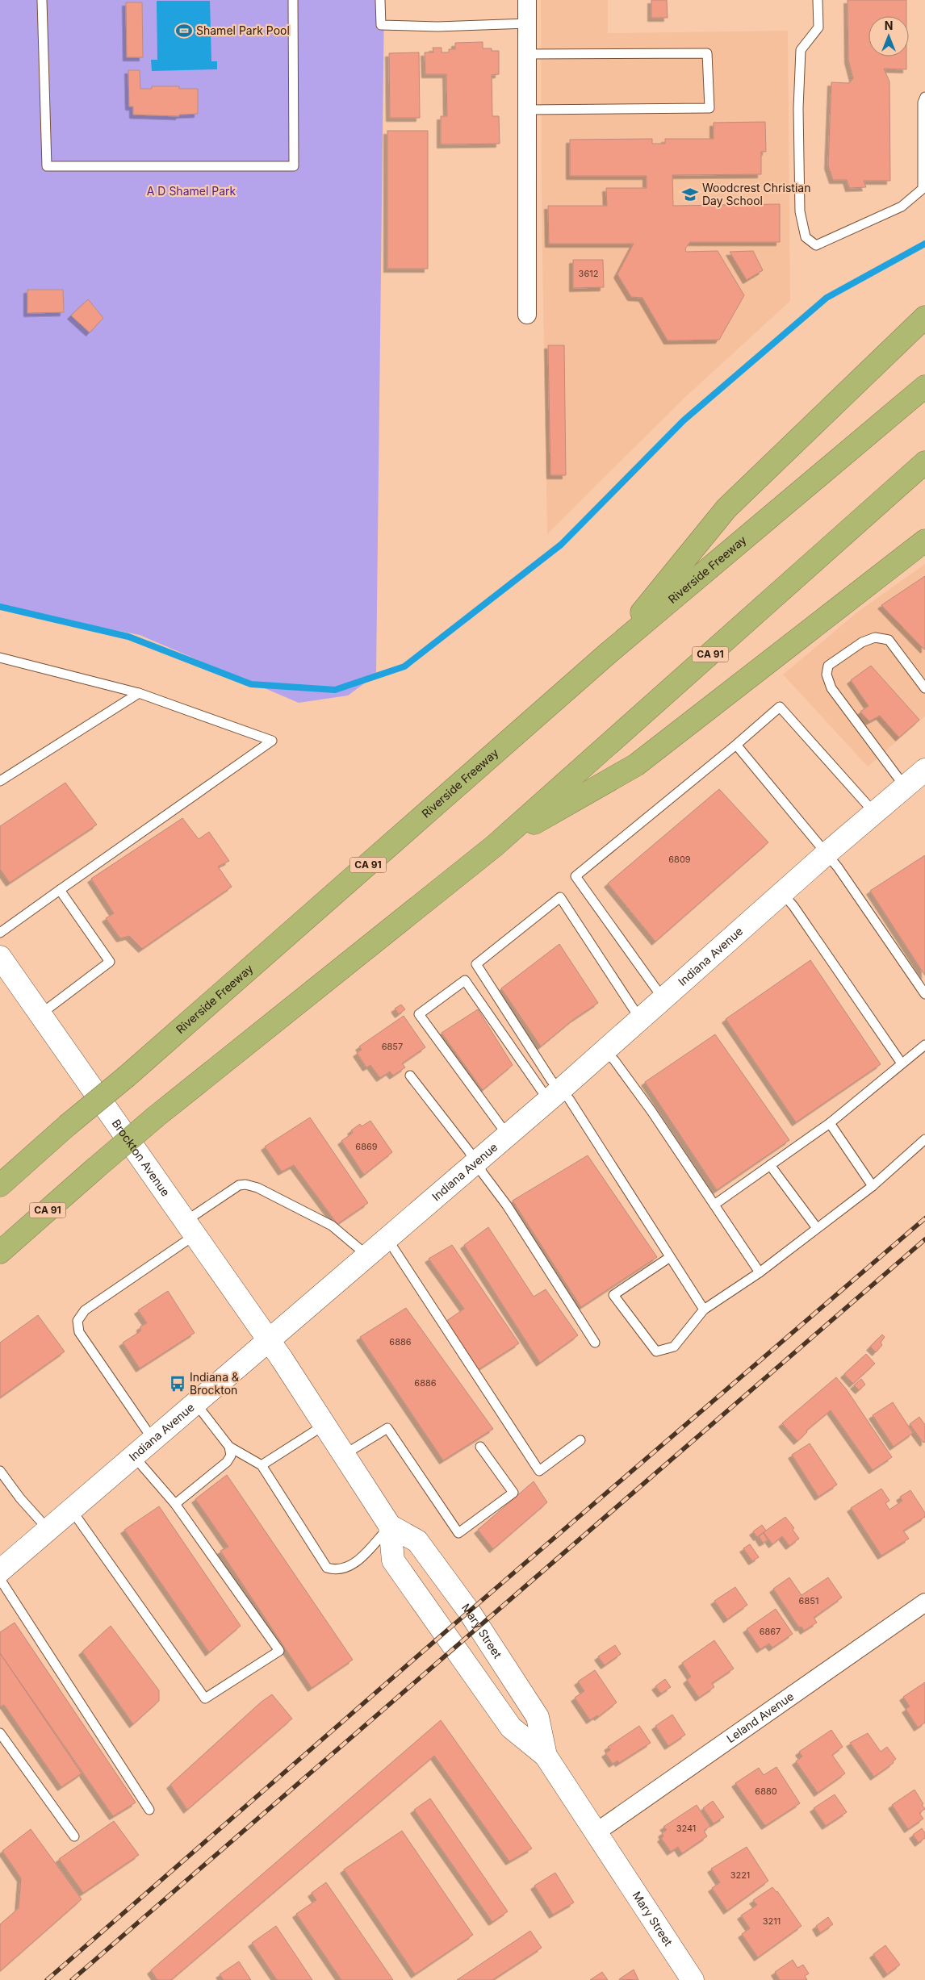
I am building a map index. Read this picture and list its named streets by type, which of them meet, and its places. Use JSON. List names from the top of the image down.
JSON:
{
  "streets": {
    "highway": ["Riverside Freeway", "CA 91"],
    "main road": ["Indiana Avenue", "Brockton Avenue", "Mary Street"],
    "street": ["Leland Avenue"]
  },
  "crossings": [
    ["Indiana Avenue", "Brockton Avenue"],
    ["Indiana Avenue", "Mary Street"],
    ["Brockton Avenue", "Mary Street"],
    ["Mary Street", "Leland Avenue"]
  ],
  "parks": ["A D Shamel Park"],
  "places": {
    "sports": ["Shamel Park Pool"],
    "school or university": ["Woodcrest Christian Day School"],
    "bus stop": ["Indiana & Brockton"]
  },
  "house_numbers": [
    "3612",
    "6809",
    "6857",
    "6869",
    "6886",
    "6886",
    "6851",
    "6867",
    "6880",
    "3241",
    "3221",
    "3211"
  ],
  "north": "top"
}
